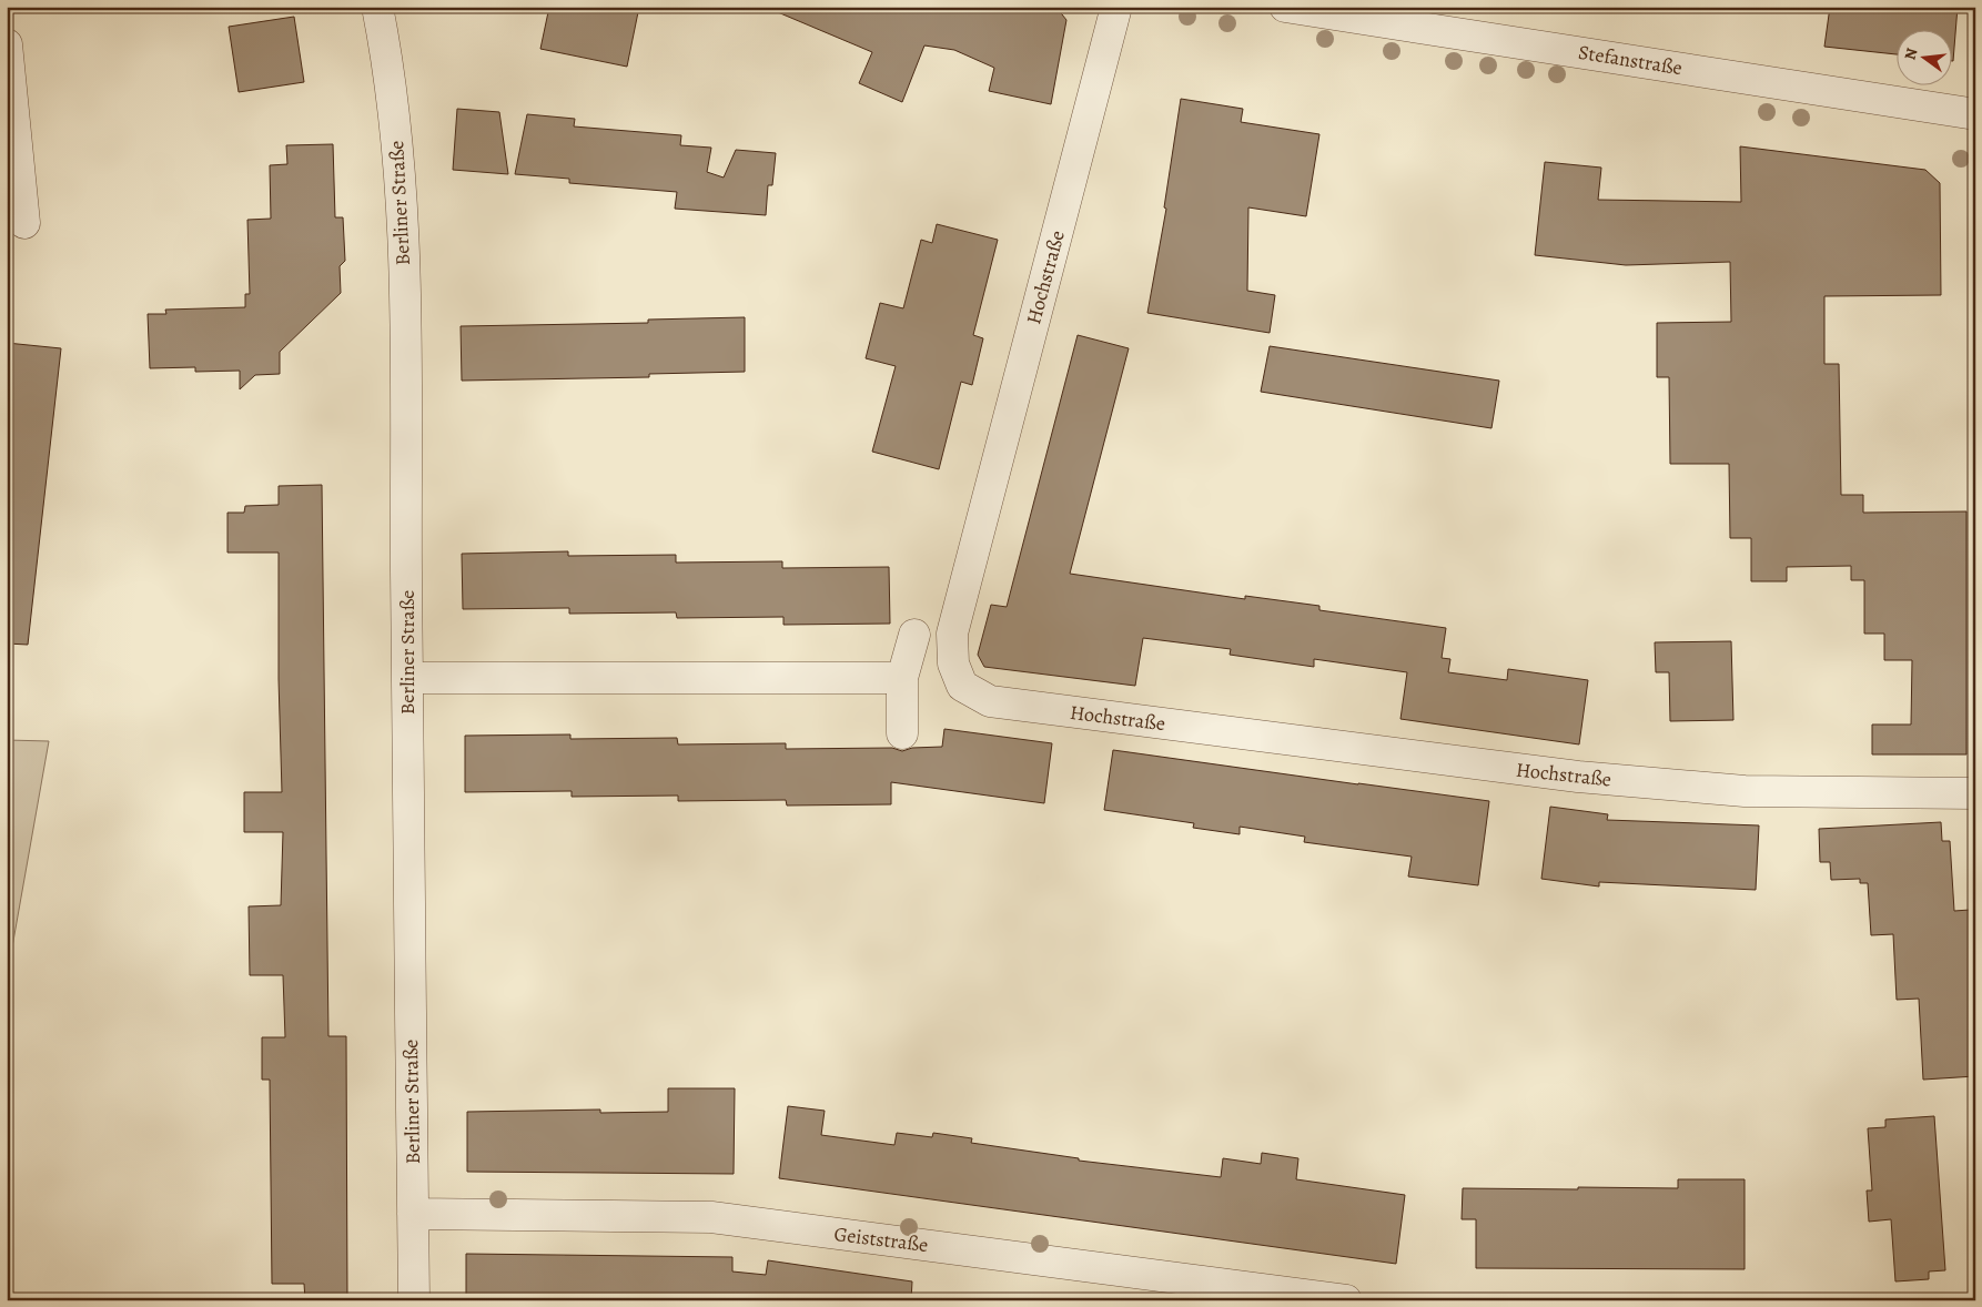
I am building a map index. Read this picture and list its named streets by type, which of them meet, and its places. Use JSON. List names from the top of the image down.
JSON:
{
  "streets": {
    "street": [
      "Stefanstraße",
      "Berliner Straße",
      "Hochstraße",
      "Geiststraße"
    ]
  },
  "crossings": [
    ["Berliner Straße", "Geiststraße"]
  ],
  "north": "left"
}
